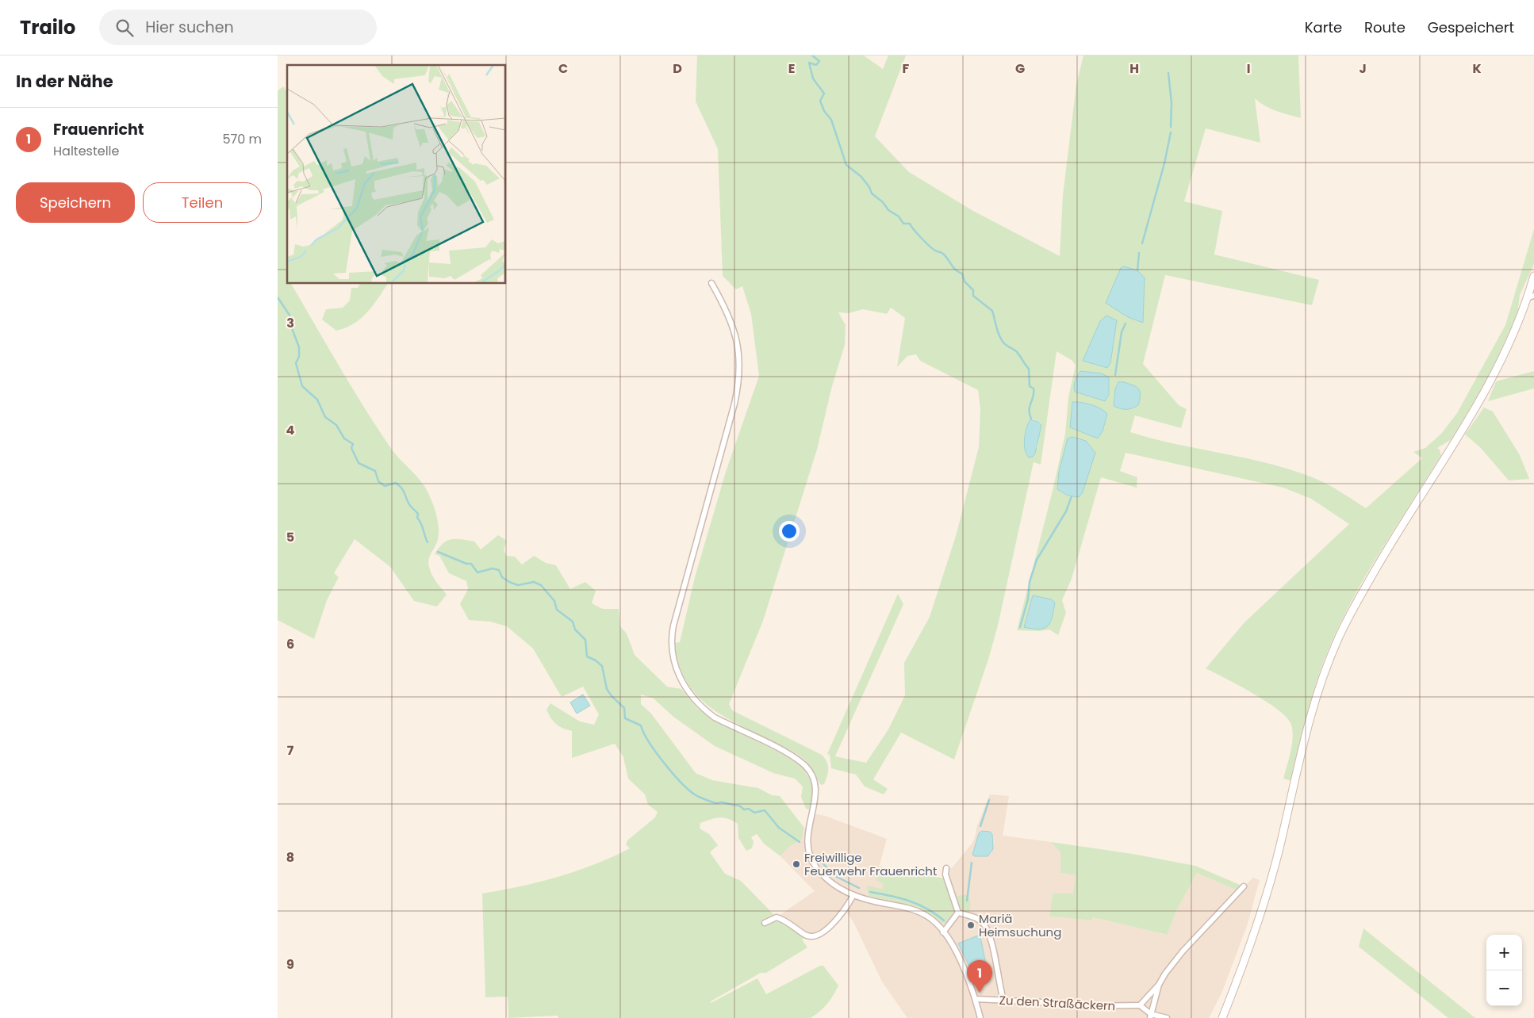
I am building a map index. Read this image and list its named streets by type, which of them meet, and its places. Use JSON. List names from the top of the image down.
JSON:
{
  "streets": {
    "street": ["Zu den Straßäckern"]
  },
  "places": ["Freiwillige Feuerwehr Frauenricht", "Mariä Heimsuchung"],
  "page": {
    "header": "Trailo",
    "search": "Hier suchen",
    "nav": ["Karte", "Route", "Gespeichert"],
    "heading": "In der Nähe",
    "list": [
      {
        "mark": "1",
        "name": "Frauenricht",
        "note": "Haltestelle",
        "value": "570 m"
      }
    ],
    "buttons": ["Speichern", "Teilen"],
    "map_buttons": ["+", "−"],
    "pins": "1"
  },
  "grid": {
    "columns": [
      "C",
      "D",
      "E",
      "F",
      "G",
      "H",
      "I",
      "J",
      "K"
    ],
    "rows": [
      "3",
      "4",
      "5",
      "6",
      "7",
      "8",
      "9"
    ]
  }
}
